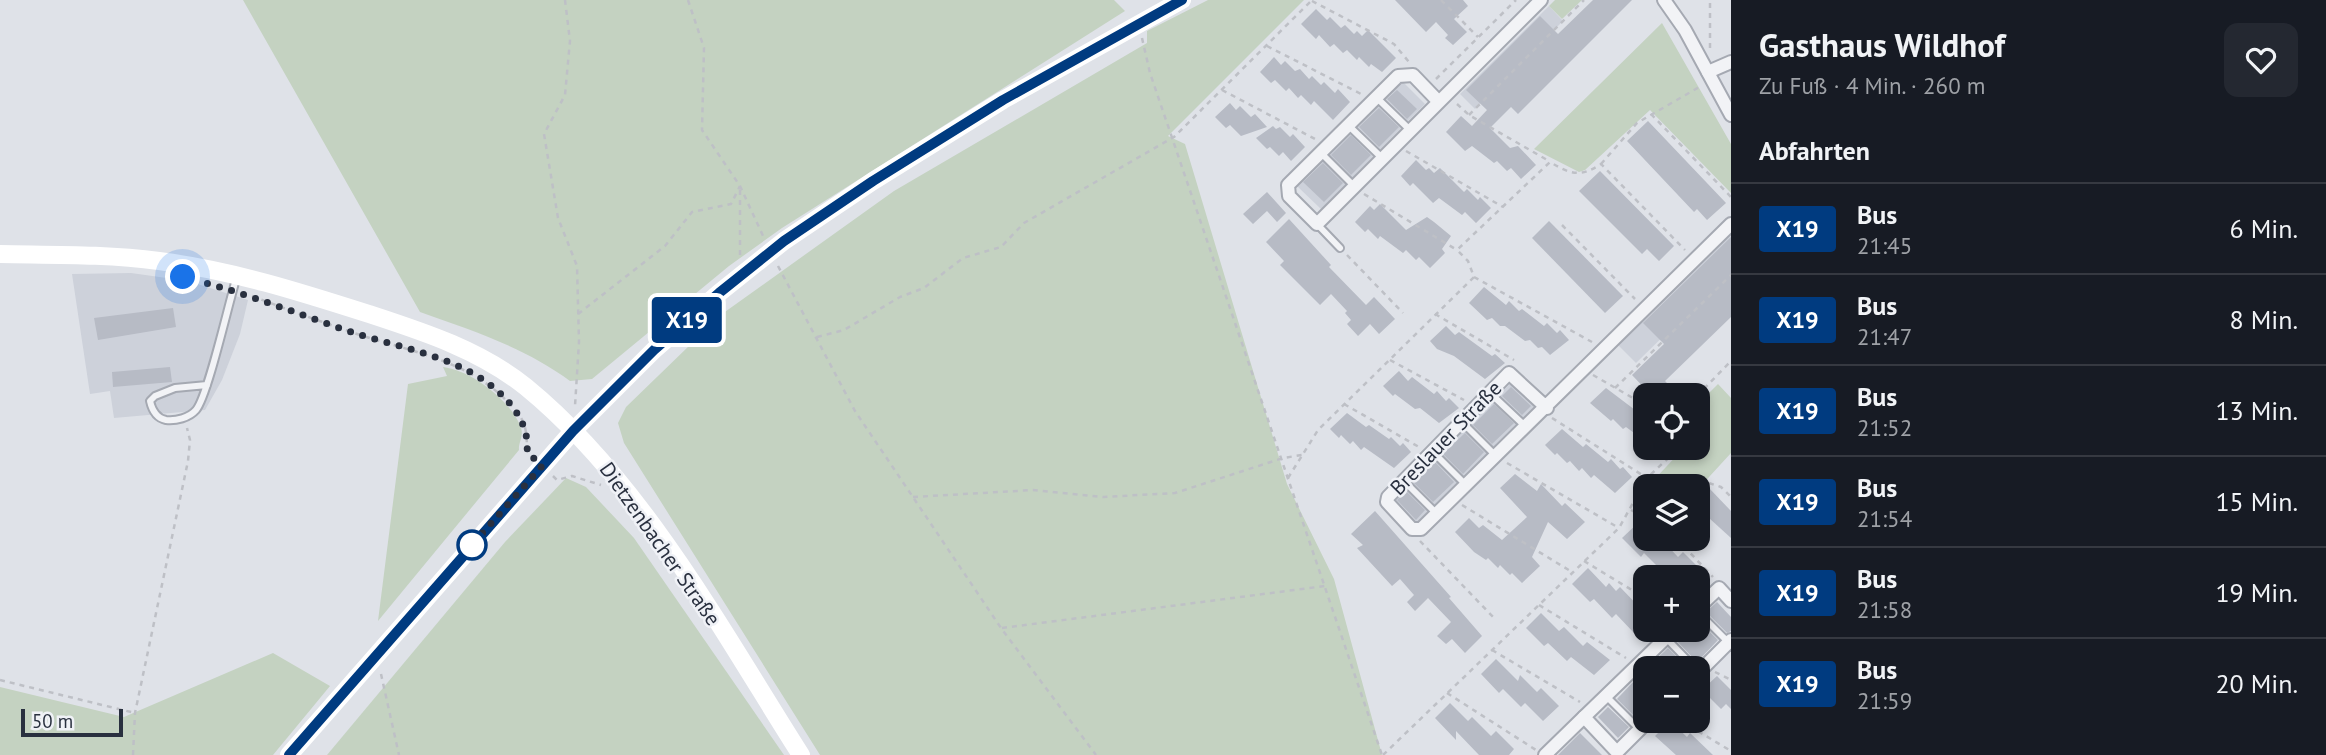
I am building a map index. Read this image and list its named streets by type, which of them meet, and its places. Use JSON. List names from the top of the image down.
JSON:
{
  "streets": {
    "main road": ["Dietzenbacher Straße"],
    "street": ["Breslauer Straße"]
  },
  "lines": ["bus line X19"],
  "scale_bar": "50 m",
  "page": {
    "on_map": "X19",
    "heading": [
      ["Gasthaus Wildhof", "Zu Fuß · 4 Min. · 260 m"],
      "Abfahrten"
    ],
    "list": [
      {
        "mark": "X19",
        "name": "Bus",
        "note": "21:45",
        "value": "6 Min."
      },
      {
        "mark": "X19",
        "name": "Bus",
        "note": "21:47",
        "value": "8 Min."
      },
      {
        "mark": "X19",
        "name": "Bus",
        "note": "21:52",
        "value": "13 Min."
      },
      {
        "mark": "X19",
        "name": "Bus",
        "note": "21:54",
        "value": "15 Min."
      },
      {
        "mark": "X19",
        "name": "Bus",
        "note": "21:58",
        "value": "19 Min."
      },
      {
        "mark": "X19",
        "name": "Bus",
        "note": "21:59",
        "value": "20 Min."
      }
    ],
    "map_buttons": ["+", "−"],
    "scale": "50 m"
  }
}
